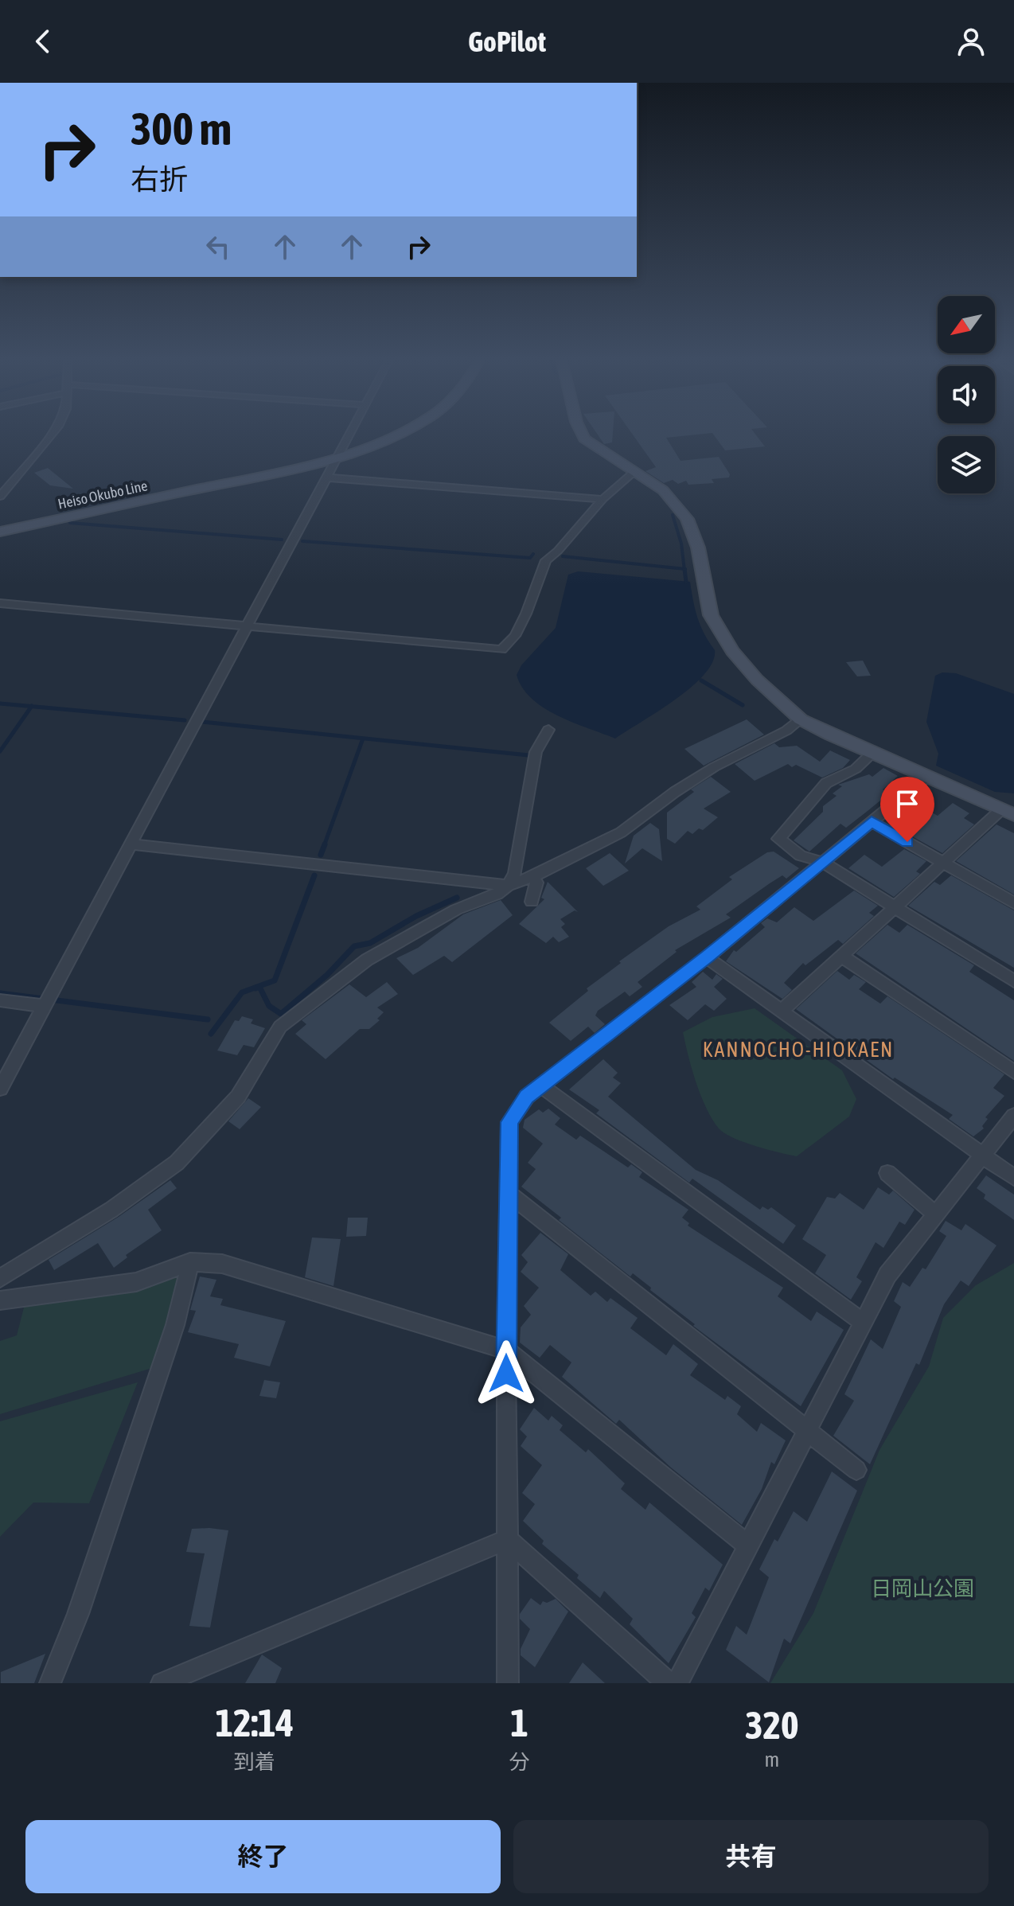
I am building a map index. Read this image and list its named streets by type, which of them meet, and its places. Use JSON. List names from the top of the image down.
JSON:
{
  "streets": {
    "street": ["Heiso Okubo Line"]
  },
  "districts": ["KANNOCHO-HIOKAEN"],
  "parks": ["日岡山公園"],
  "north": "bottom left",
  "page": {
    "header": "GoPilot",
    "turn": ["300 m", "右折"],
    "eta": [
      "12:14",
      "到着",
      "1",
      "分",
      "320",
      "m"
    ],
    "buttons": ["終了", "共有"]
  }
}
